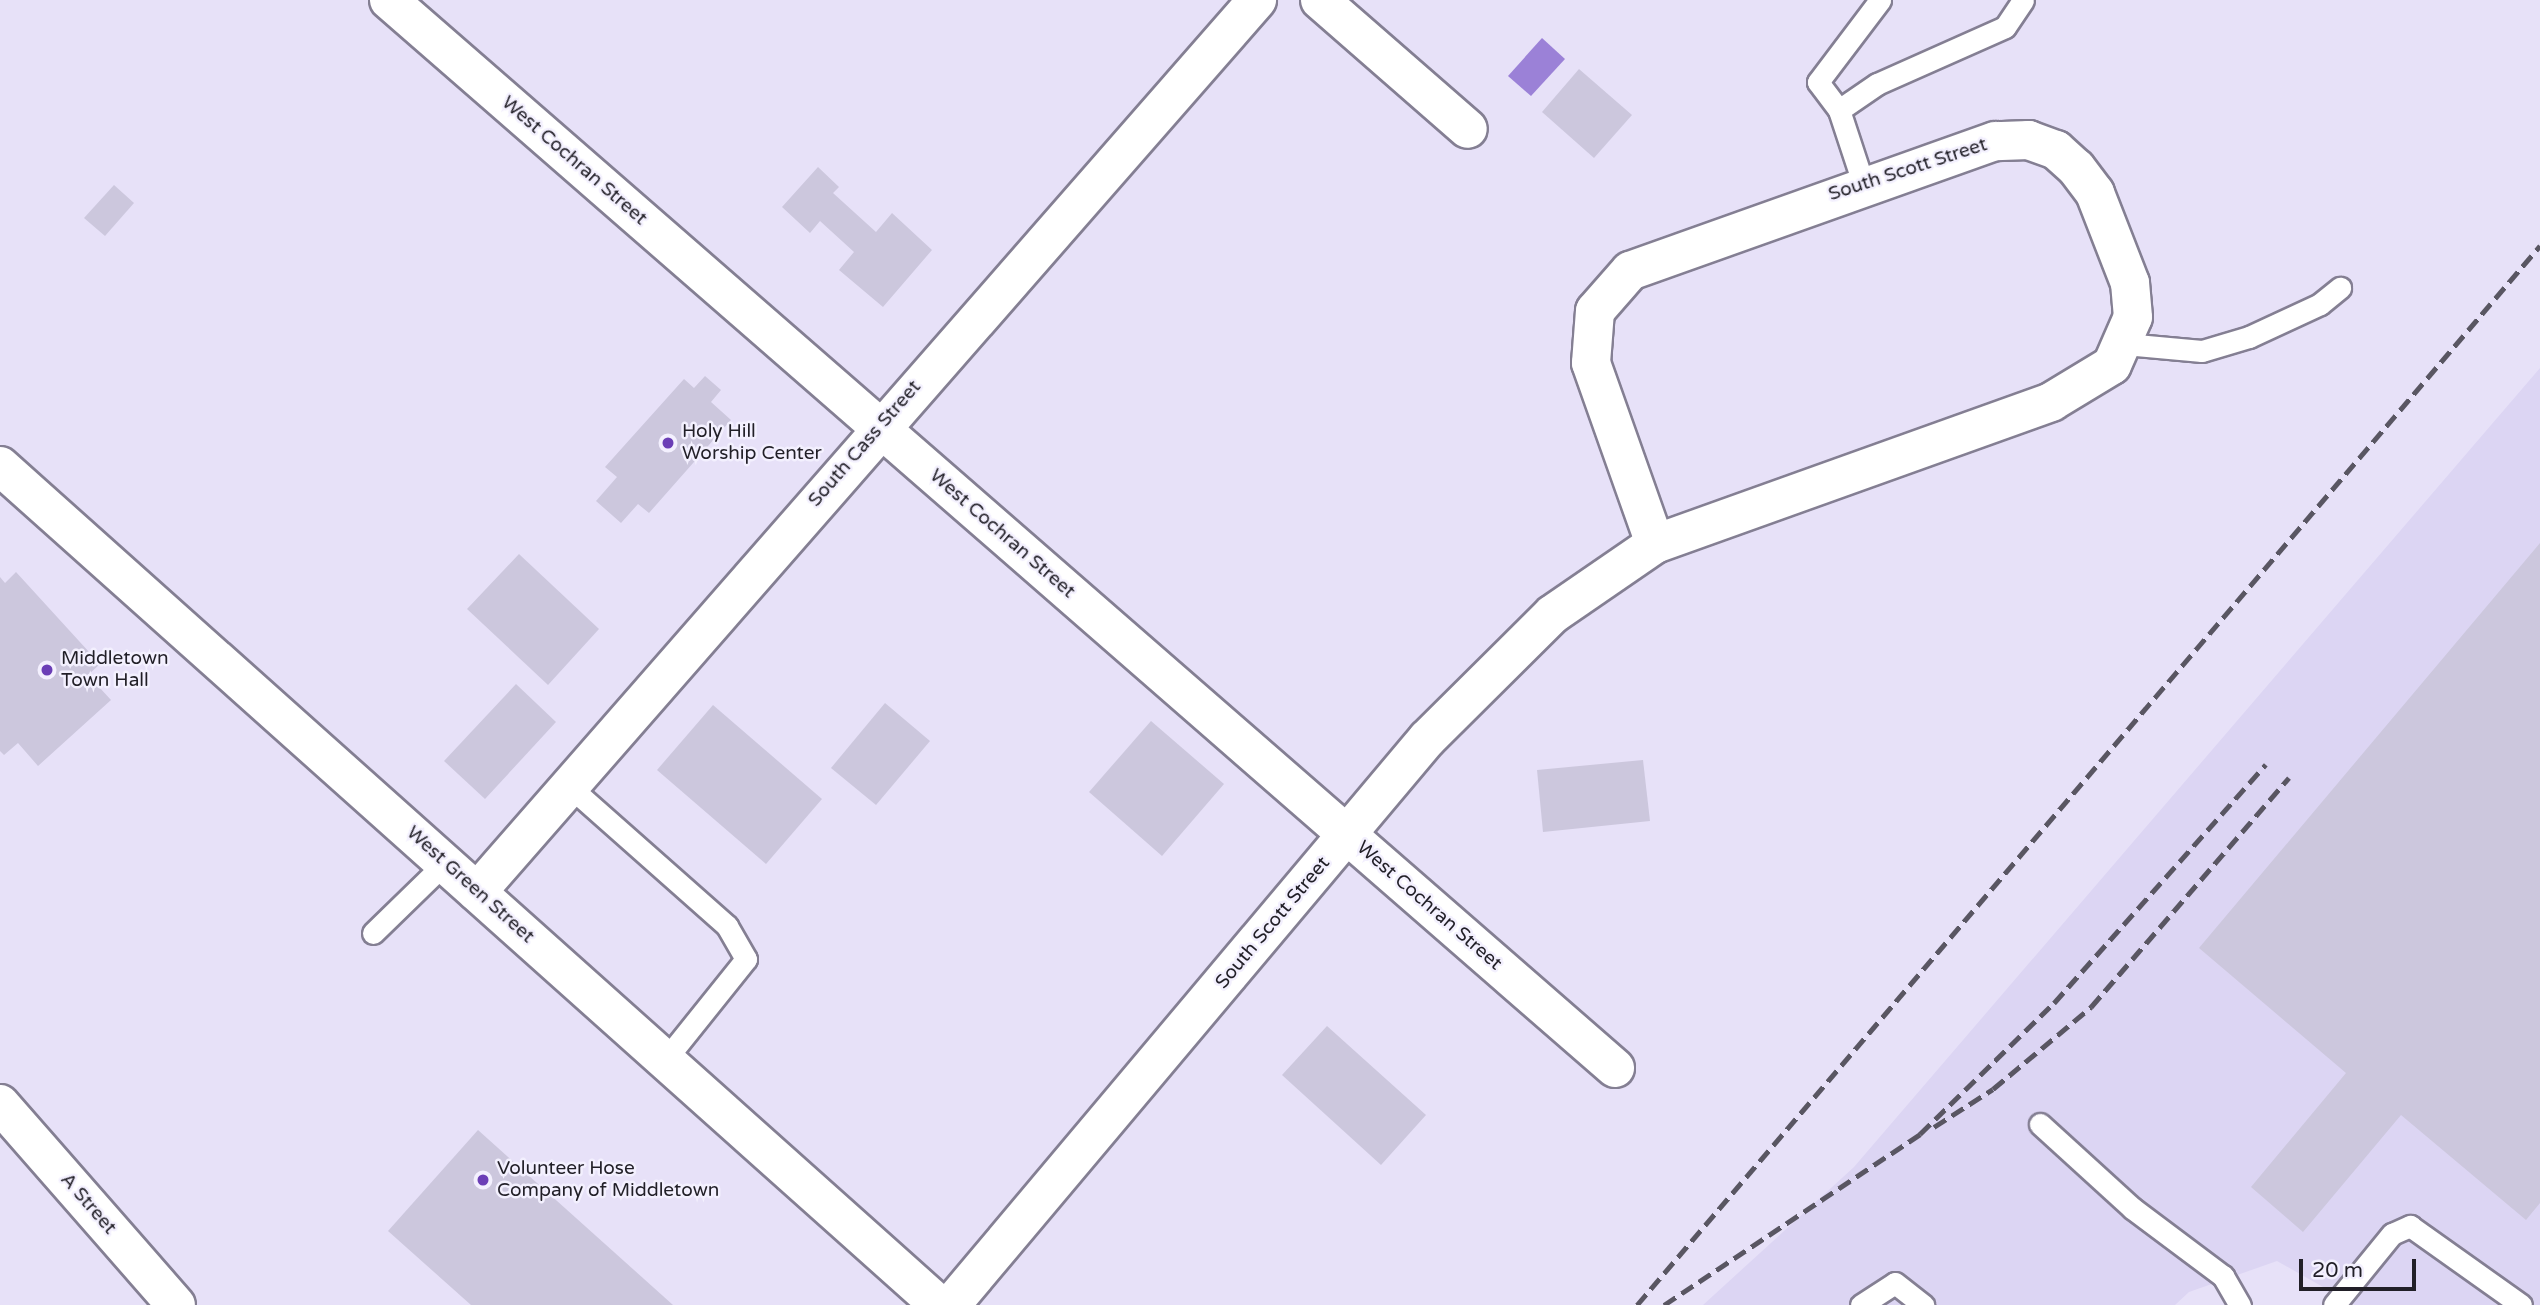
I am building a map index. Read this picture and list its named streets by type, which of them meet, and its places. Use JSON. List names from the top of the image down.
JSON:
{
  "streets": {
    "street": [
      "West Cochran Street",
      "South Scott Street",
      "South Cass Street",
      "West Green Street",
      "A Street"
    ]
  },
  "crossings": [
    ["West Cochran Street", "South Scott Street"],
    ["West Cochran Street", "South Cass Street"],
    ["South Cass Street", "West Green Street"]
  ],
  "places": ["Holy Hill Worship Center", "Middletown Town Hall", "Volunteer Hose Company of Middletown"],
  "scale_bar": "20 m"
}
